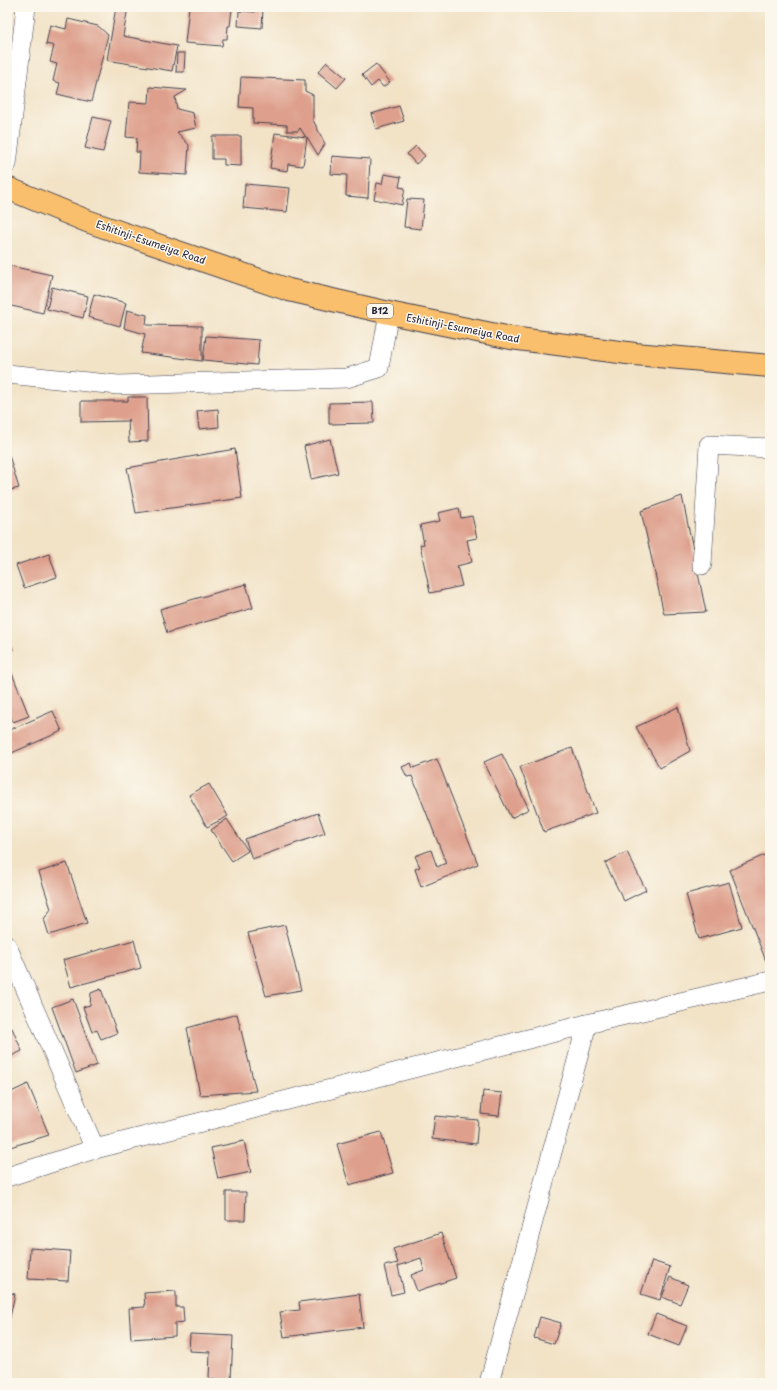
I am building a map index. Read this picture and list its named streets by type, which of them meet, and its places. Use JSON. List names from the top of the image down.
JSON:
{
  "streets": {
    "highway": ["Eshitinji-Esumeiya Road", "B12"]
  }
}
